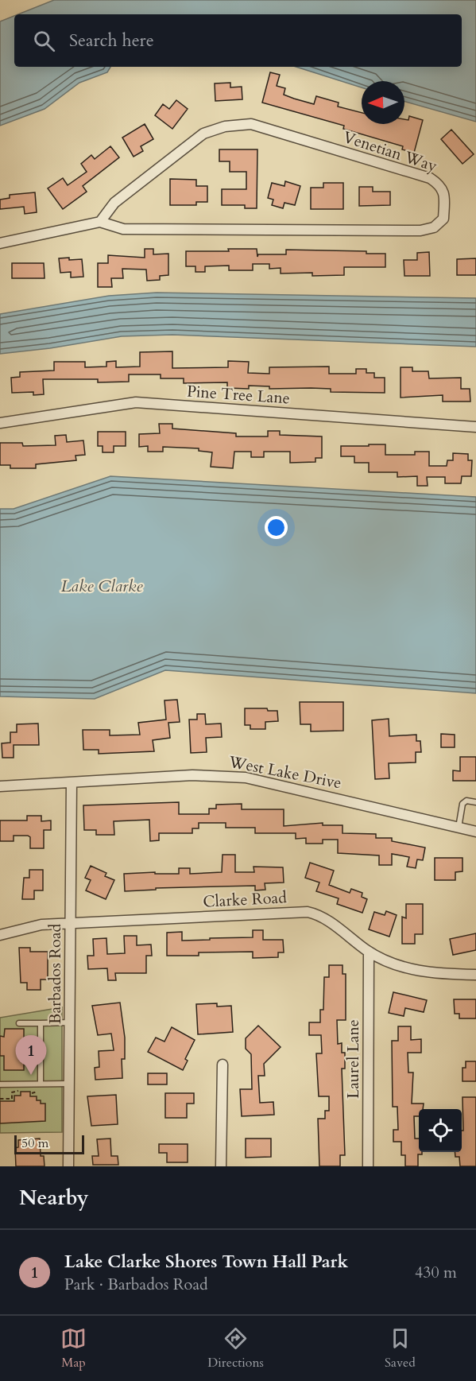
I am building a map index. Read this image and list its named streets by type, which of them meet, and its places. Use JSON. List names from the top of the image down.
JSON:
{
  "streets": {
    "street": [
      "Venetian Way",
      "Pine Tree Lane",
      "West Lake Drive",
      "Clarke Road",
      "Barbados Road",
      "Laurel Lane"
    ]
  },
  "crossings": [
    ["West Lake Drive", "Barbados Road"],
    ["Clarke Road", "Barbados Road"],
    ["Clarke Road", "Laurel Lane"]
  ],
  "water": ["Lake Clarke"],
  "scale_bar": "50 m",
  "north": "left",
  "page": {
    "search": "Search here",
    "pins": "1",
    "scale": "50 m",
    "heading": "Nearby",
    "list": [
      {
        "mark": "1",
        "name": "Lake Clarke Shores Town Hall Park",
        "note": "Park · Barbados Road",
        "value": "430 m"
      }
    ],
    "nav": ["Map", "Directions", "Saved"]
  }
}
